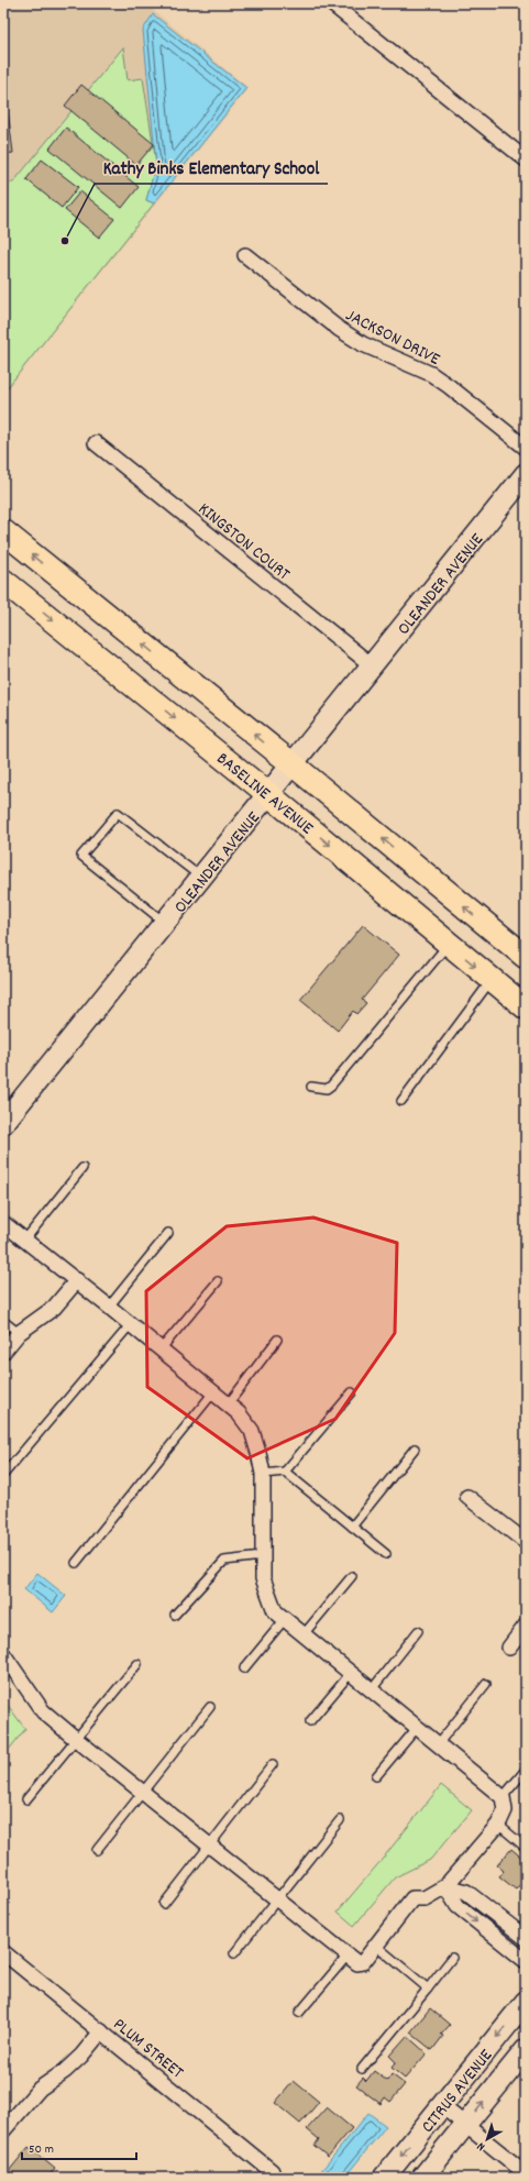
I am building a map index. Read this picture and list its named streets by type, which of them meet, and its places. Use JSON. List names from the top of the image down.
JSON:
{
  "streets": {
    "main road": ["BASELINE AVENUE"],
    "street": [
      "JACKSON DRIVE",
      "KINGSTON COURT",
      "OLEANDER AVENUE",
      "PLUM STREET",
      "CITRUS AVENUE"
    ]
  },
  "crossings": [
    ["KINGSTON COURT", "OLEANDER AVENUE"],
    ["OLEANDER AVENUE", "BASELINE AVENUE"]
  ],
  "places": ["Kathy Binks Elementary School"],
  "scale_bar": "50 m",
  "north": "bottom left"
}
